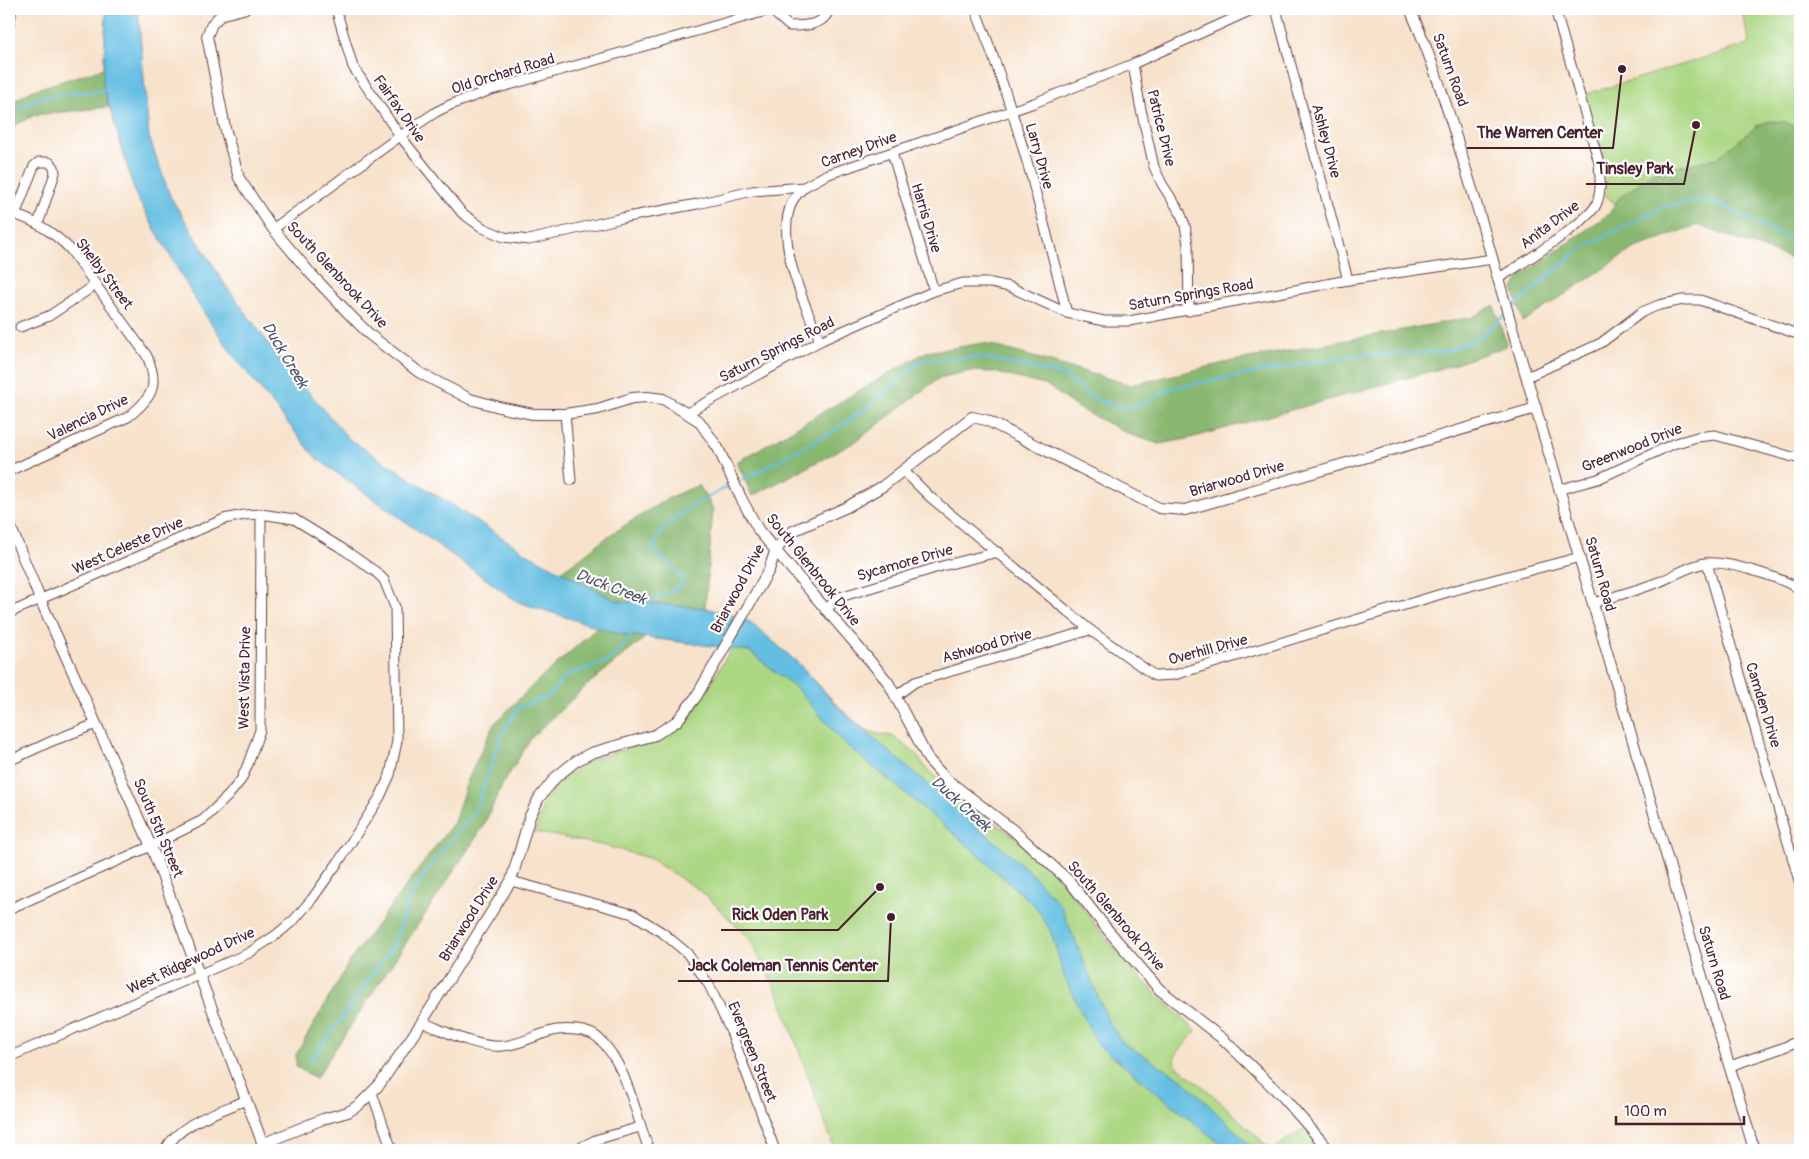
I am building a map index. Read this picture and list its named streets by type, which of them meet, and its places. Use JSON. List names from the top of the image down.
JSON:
{
  "streets": {
    "street": [
      "Saturn Road",
      "Old Orchard Road",
      "Fairfax Drive",
      "Patrice Drive",
      "Ashley Drive",
      "Carney Drive",
      "Larry Drive",
      "Harris Drive",
      "Anita Drive",
      "Shelby Street",
      "South Glenbrook Drive",
      "Saturn Springs Road",
      "Valencia Drive",
      "Greenwood Drive",
      "Briarwood Drive",
      "West Celeste Drive",
      "Sycamore Drive",
      "Ashwood Drive",
      "Overhill Drive",
      "West Vista Drive",
      "Camden Drive",
      "South 5th Street",
      "West Ridgewood Drive",
      "Evergreen Street"
    ]
  },
  "crossings": [
    ["Saturn Road", "Anita Drive"],
    ["Saturn Road", "Saturn Springs Road"],
    ["Saturn Road", "Greenwood Drive"],
    ["Saturn Road", "Briarwood Drive"],
    ["Saturn Road", "Overhill Drive"],
    ["Old Orchard Road", "Fairfax Drive"],
    ["Old Orchard Road", "South Glenbrook Drive"],
    ["Fairfax Drive", "Carney Drive"],
    ["Patrice Drive", "Carney Drive"],
    ["Patrice Drive", "Saturn Springs Road"],
    ["Ashley Drive", "Saturn Springs Road"],
    ["Carney Drive", "Larry Drive"],
    ["Carney Drive", "Harris Drive"],
    ["Larry Drive", "Saturn Springs Road"],
    ["Harris Drive", "Saturn Springs Road"],
    ["Shelby Street", "Valencia Drive"],
    ["South Glenbrook Drive", "Saturn Springs Road"],
    ["South Glenbrook Drive", "Briarwood Drive"],
    ["South Glenbrook Drive", "Sycamore Drive"],
    ["South Glenbrook Drive", "Ashwood Drive"],
    ["Briarwood Drive", "Overhill Drive"],
    ["Briarwood Drive", "South 5th Street"],
    ["Briarwood Drive", "Evergreen Street"],
    ["West Celeste Drive", "West Vista Drive"],
    ["West Celeste Drive", "South 5th Street"],
    ["West Celeste Drive", "West Ridgewood Drive"],
    ["Sycamore Drive", "Overhill Drive"],
    ["Ashwood Drive", "Overhill Drive"],
    ["West Vista Drive", "South 5th Street"],
    ["West Vista Drive", "West Ridgewood Drive"],
    ["South 5th Street", "West Ridgewood Drive"]
  ],
  "water": ["Duck Creek"],
  "places": [
    "The Warren Center",
    "Tinsley Park",
    "Rick Oden Park",
    "Jack Coleman Tennis Center"
  ],
  "scale_bar": "100 m"
}
